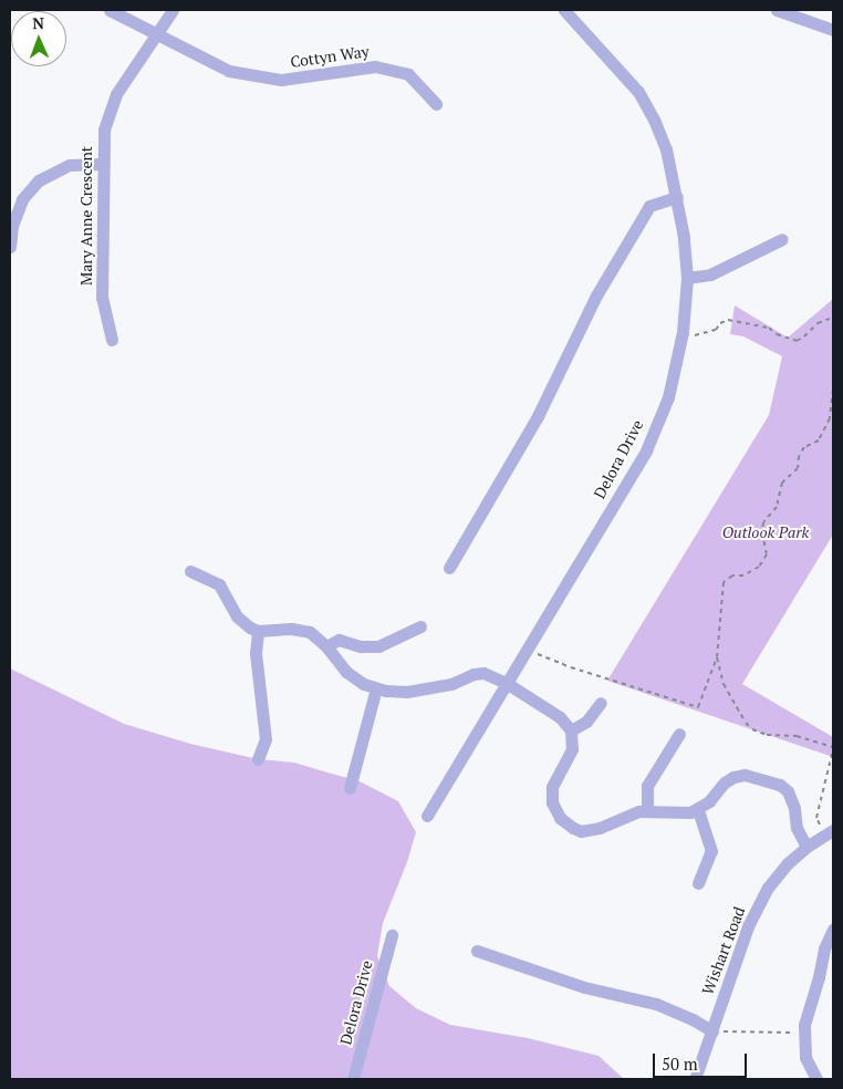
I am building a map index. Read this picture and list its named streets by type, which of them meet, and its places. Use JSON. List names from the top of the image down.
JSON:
{
  "streets": {
    "street": [
      "Cottyn Way",
      "Mary Anne Crescent",
      "Delora Drive",
      "Wishart Road"
    ]
  },
  "crossings": [
    ["Cottyn Way", "Mary Anne Crescent"]
  ],
  "parks": ["Outlook Park"],
  "scale_bar": "50 m",
  "north": "top"
}
